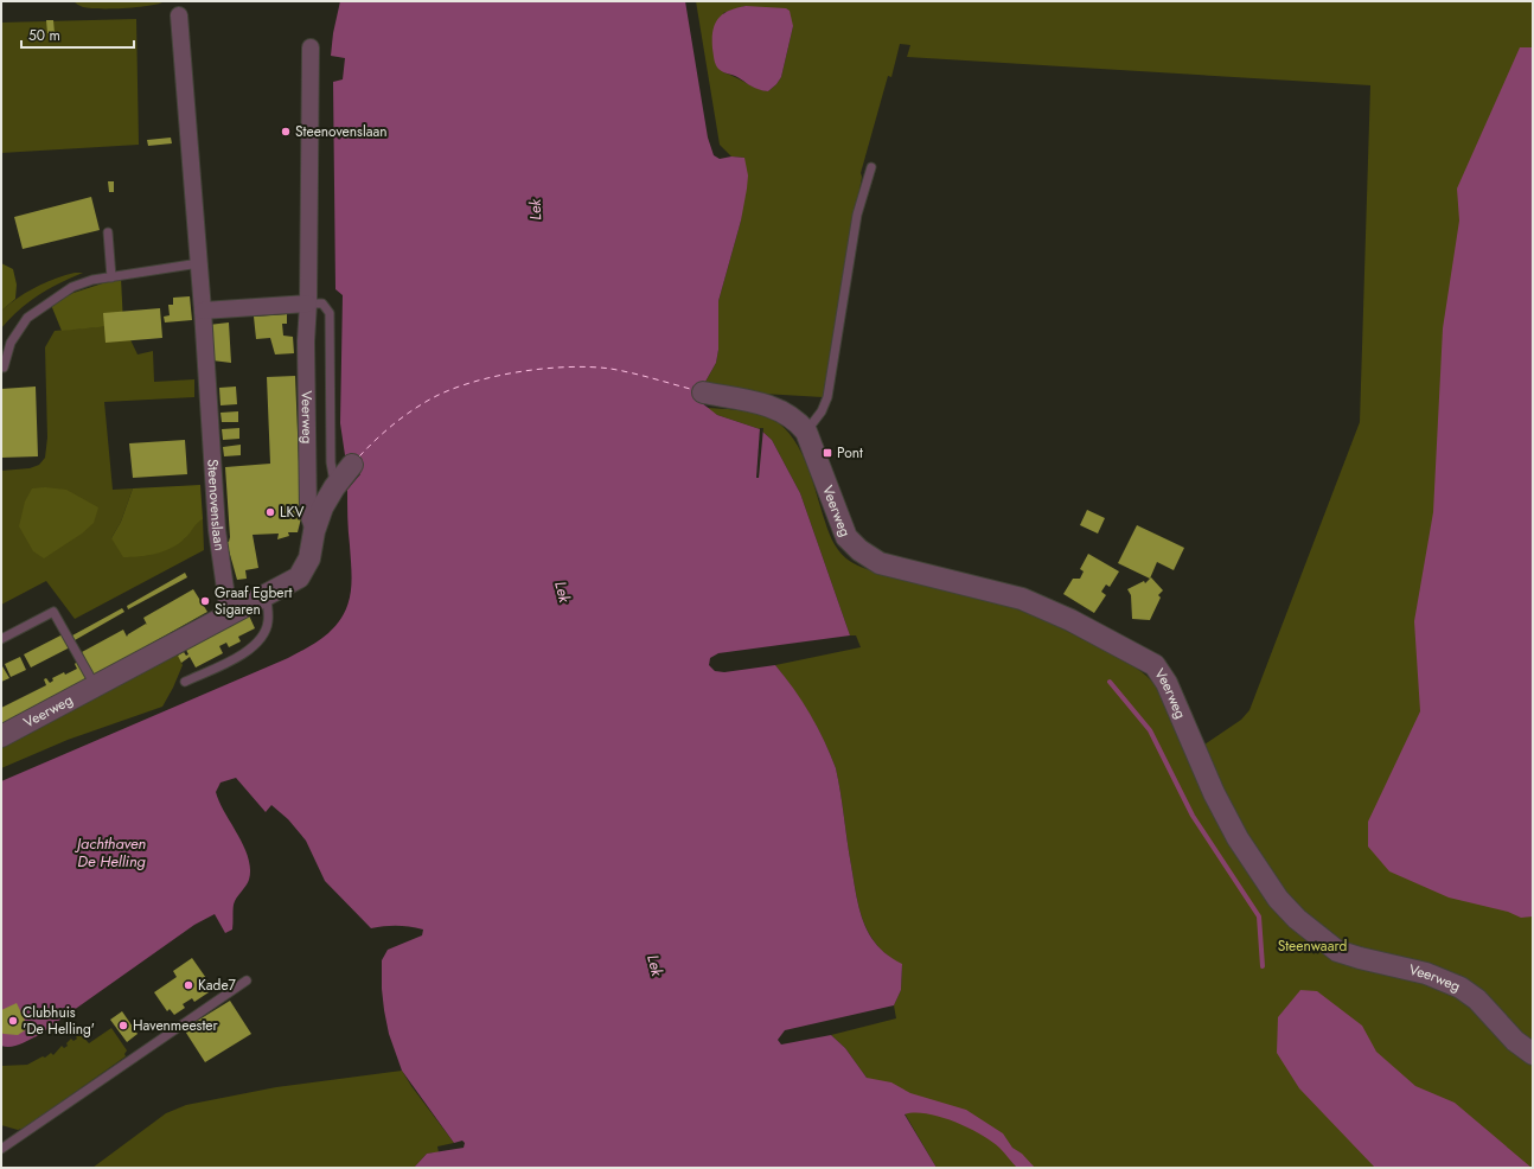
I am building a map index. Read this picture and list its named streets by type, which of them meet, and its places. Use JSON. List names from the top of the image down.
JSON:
{
  "streets": {
    "street": ["Veerweg", "Steenovenslaan"]
  },
  "crossings": [
    ["Veerweg", "Steenovenslaan"]
  ],
  "water": ["Lek", "Jachthaven De Helling"],
  "parks": ["Steenwaard"],
  "places": {
    "other": [
      "Steenovenslaan",
      "LKV",
      "Graaf Egbert Sigaren",
      "Kade7",
      "Clubhuis 'De Helling'",
      "Havenmeester"
    ],
    "transit": ["Pont"]
  },
  "scale_bar": "50 m"
}
